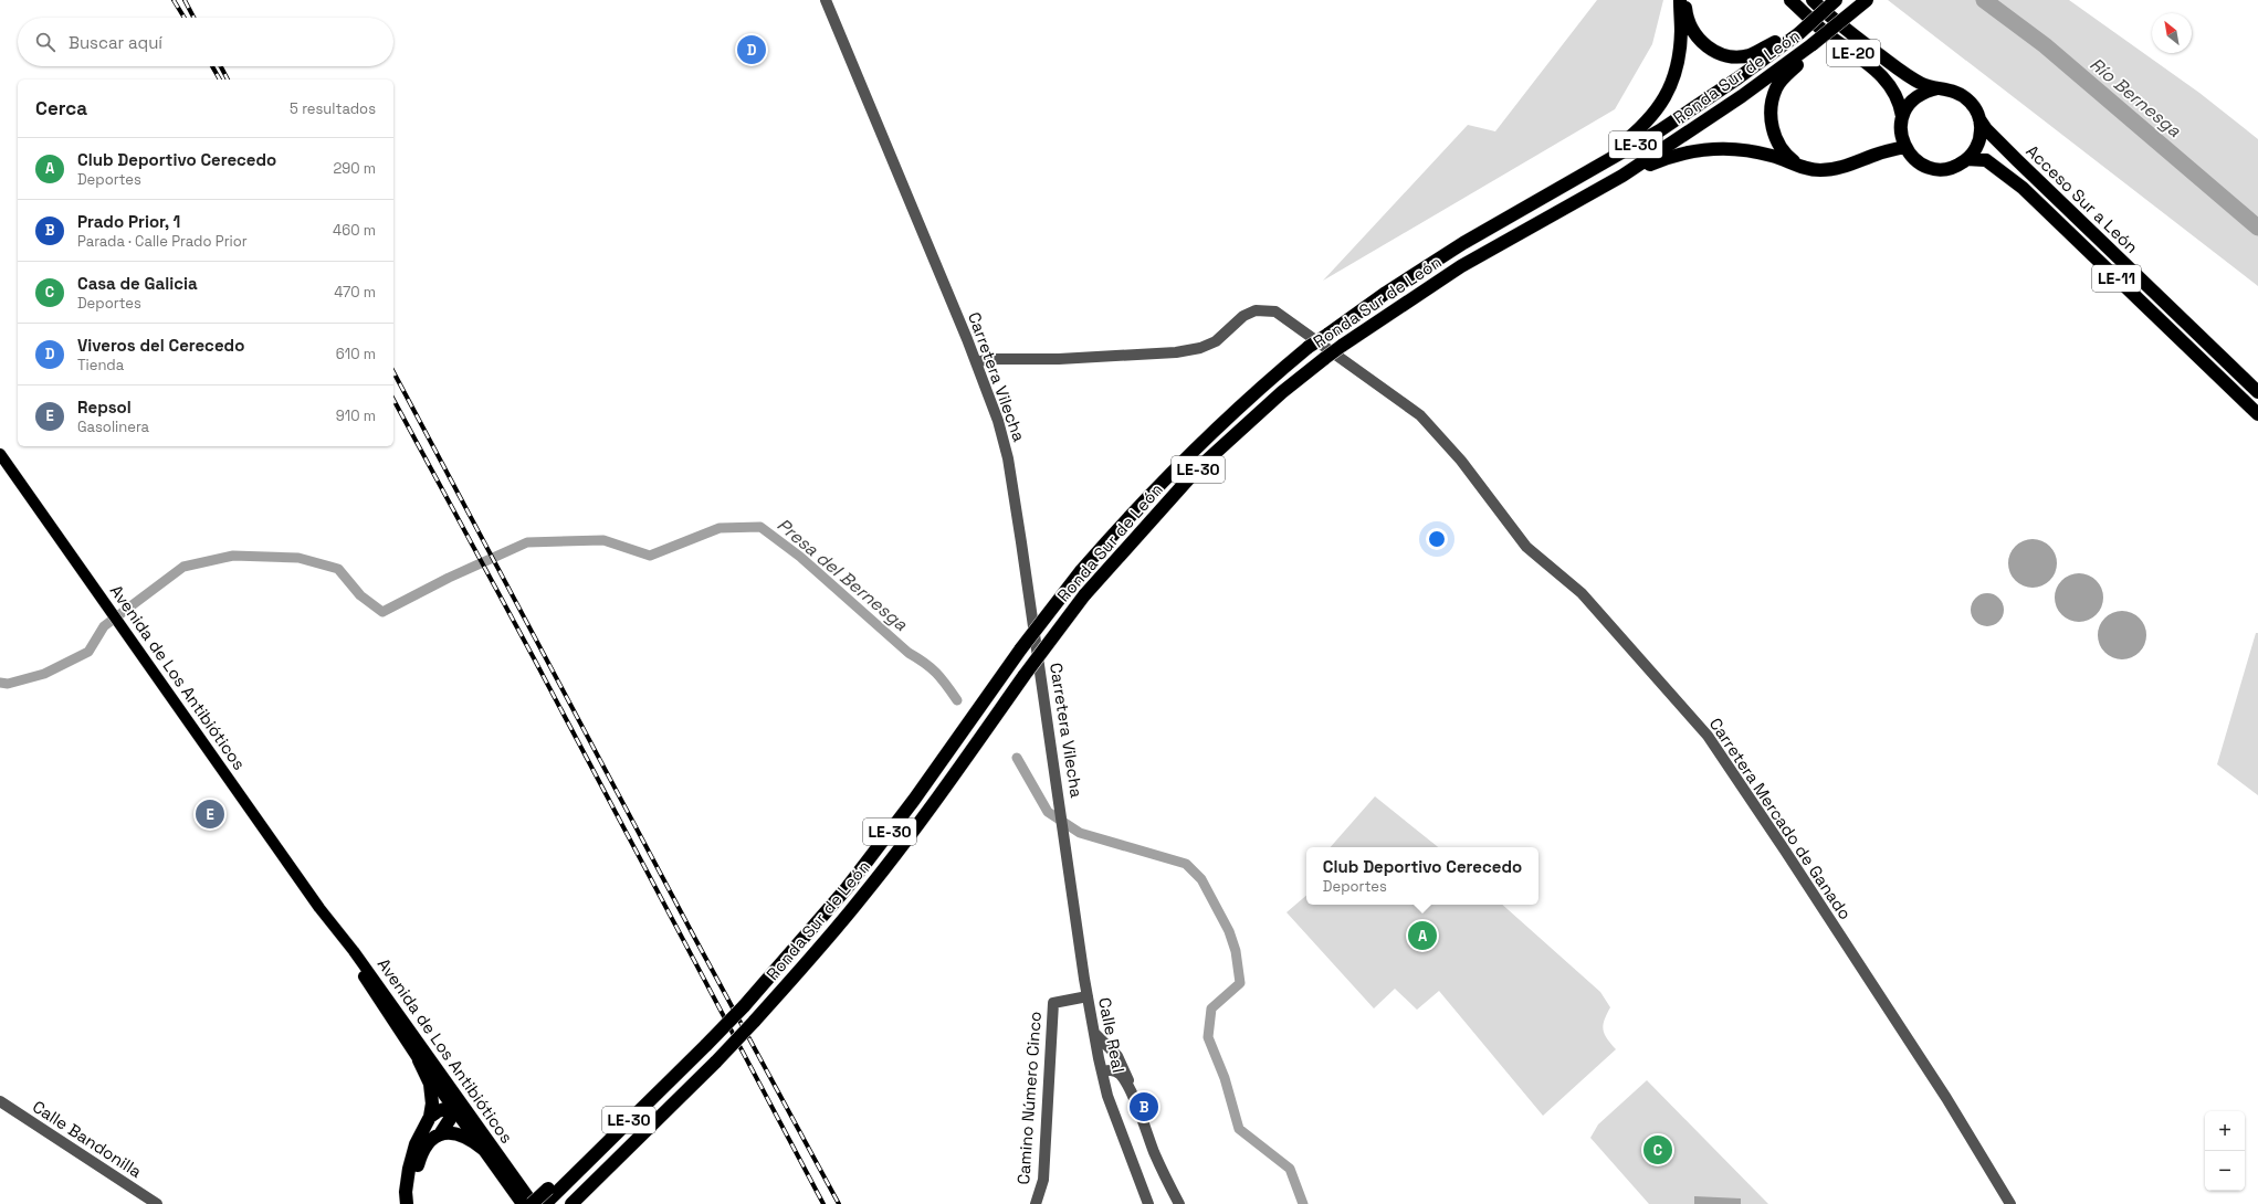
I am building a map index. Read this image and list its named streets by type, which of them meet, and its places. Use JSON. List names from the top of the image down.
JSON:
{
  "streets": {
    "highway": [
      "LE-20",
      "Ronda Sur de León",
      "LE-30",
      "Acceso Sur a León",
      "LE-11"
    ],
    "main road": ["Avenida de Los Antibióticos"],
    "street": [
      "Carretera Vilecha",
      "Carretera Mercado de Ganado",
      "Calle Real",
      "Camino Número Cinco",
      "Calle Bandonilla"
    ]
  },
  "crossings": [
    ["LE-20", "Acceso Sur a León"],
    ["LE-20", "LE-11"],
    ["Acceso Sur a León", "LE-11"],
    ["Carretera Vilecha", "Carretera Mercado de Ganado"],
    ["Carretera Vilecha", "Calle Real"],
    ["Calle Real", "Camino Número Cinco"]
  ],
  "water": ["Río Bernesga", "Presa del Bernesga"],
  "north": "top left",
  "page": {
    "search": "Buscar aquí",
    "pins": [
      "D",
      "E",
      "A",
      "B",
      "C"
    ],
    "heading": ["Cerca", "5 resultados"],
    "list": [
      {
        "mark": "A",
        "name": "Club Deportivo Cerecedo",
        "note": "Deportes",
        "value": "290 m"
      },
      {
        "mark": "B",
        "name": "Prado Prior, 1",
        "note": "Parada · Calle Prado Prior",
        "value": "460 m"
      },
      {
        "mark": "C",
        "name": "Casa de Galicia",
        "note": "Deportes",
        "value": "470 m"
      },
      {
        "mark": "D",
        "name": "Viveros del Cerecedo",
        "note": "Tienda",
        "value": "610 m"
      },
      {
        "mark": "E",
        "name": "Repsol",
        "note": "Gasolinera",
        "value": "910 m"
      }
    ],
    "popup": ["Club Deportivo Cerecedo", "Deportes"],
    "map_buttons": ["+", "−"]
  }
}
